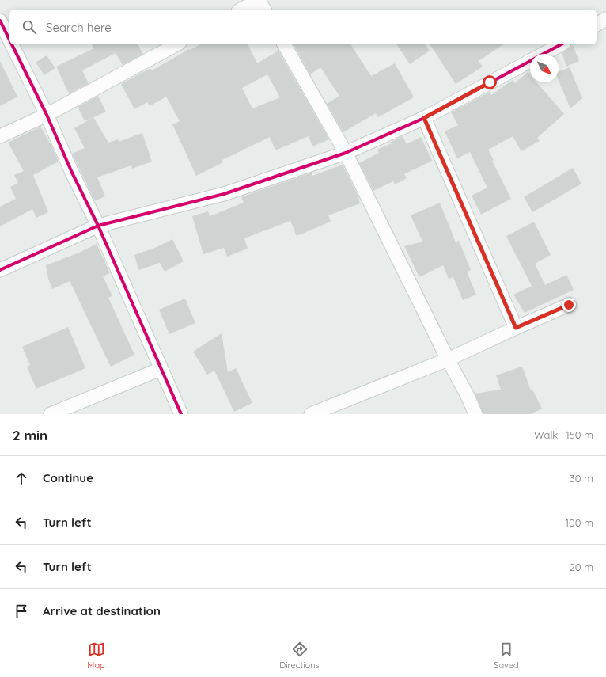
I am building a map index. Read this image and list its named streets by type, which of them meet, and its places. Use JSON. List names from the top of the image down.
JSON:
{
  "north": "bottom right",
  "page": {
    "search": "Search here",
    "heading": ["2 min", "Walk · 150 m"],
    "list": [
      ["Continue", "30 m"],
      ["Turn left", "100 m"],
      ["Turn left", "20 m"],
      "Arrive at destination"
    ],
    "nav": ["Map", "Directions", "Saved"]
  }
}
